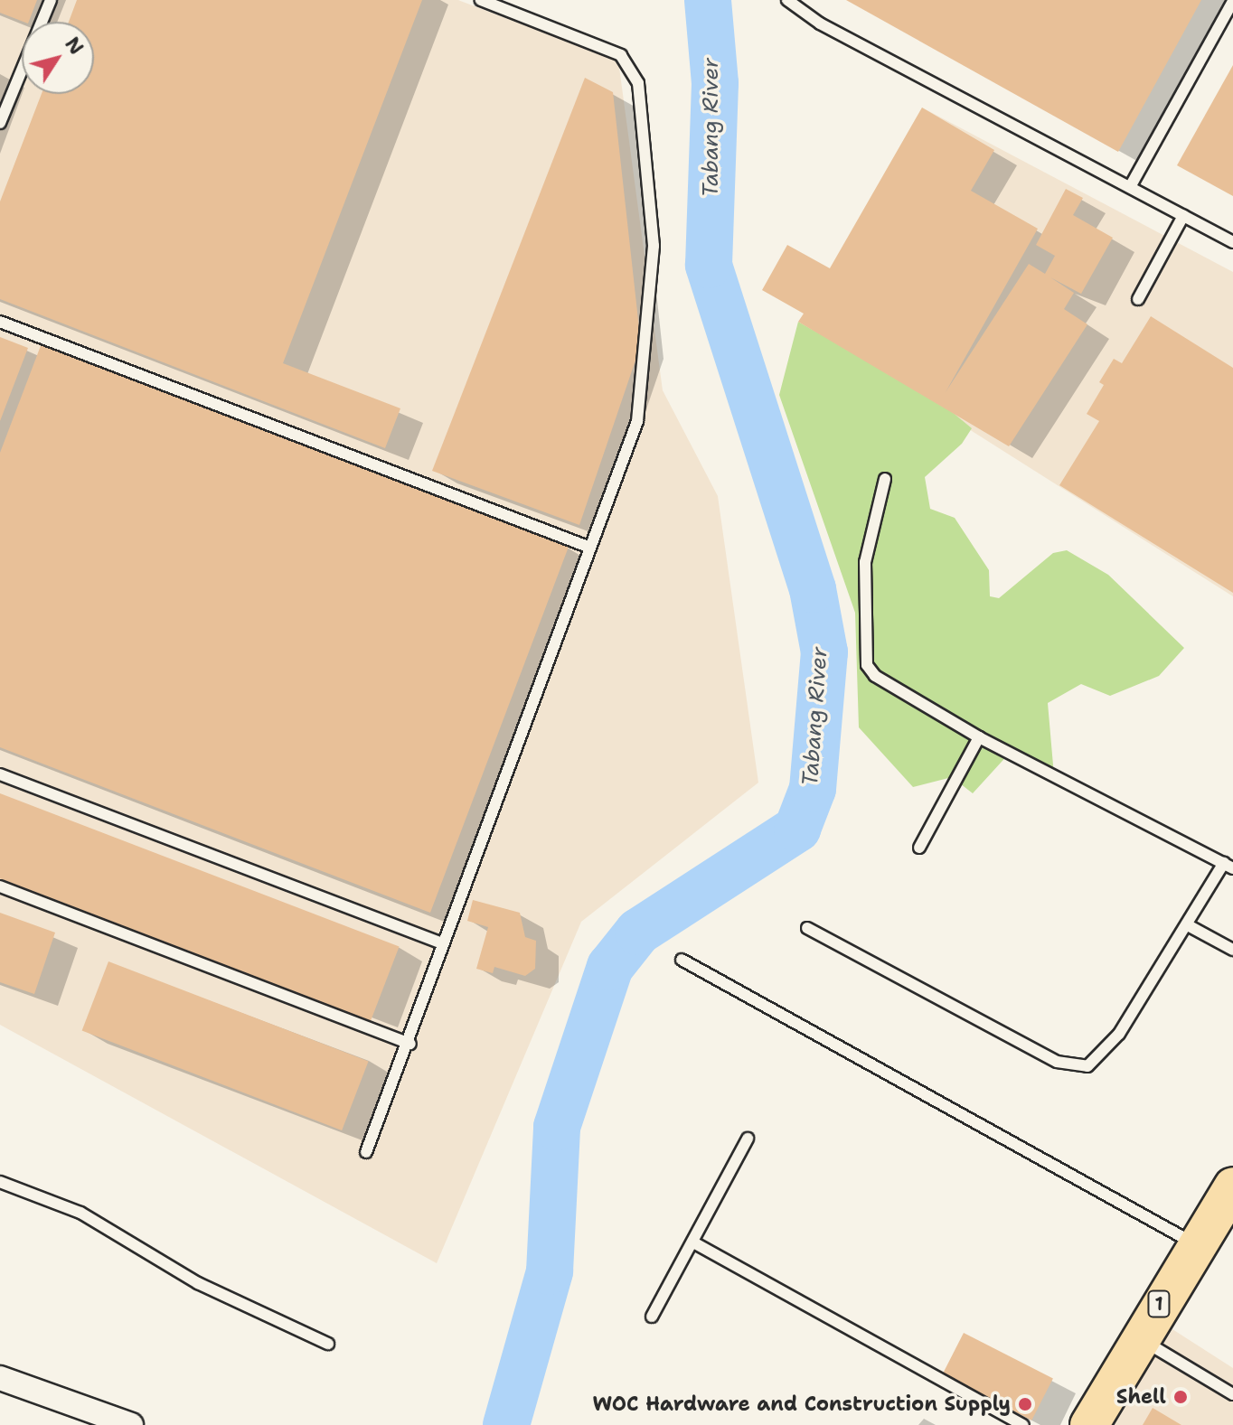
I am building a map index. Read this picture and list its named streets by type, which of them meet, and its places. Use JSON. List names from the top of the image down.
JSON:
{
  "streets": {
    "highway": ["1"]
  },
  "water": ["Tabang River"],
  "places": ["Shell", "WOC Hardware and Construction Supply"],
  "north": "top right"
}
